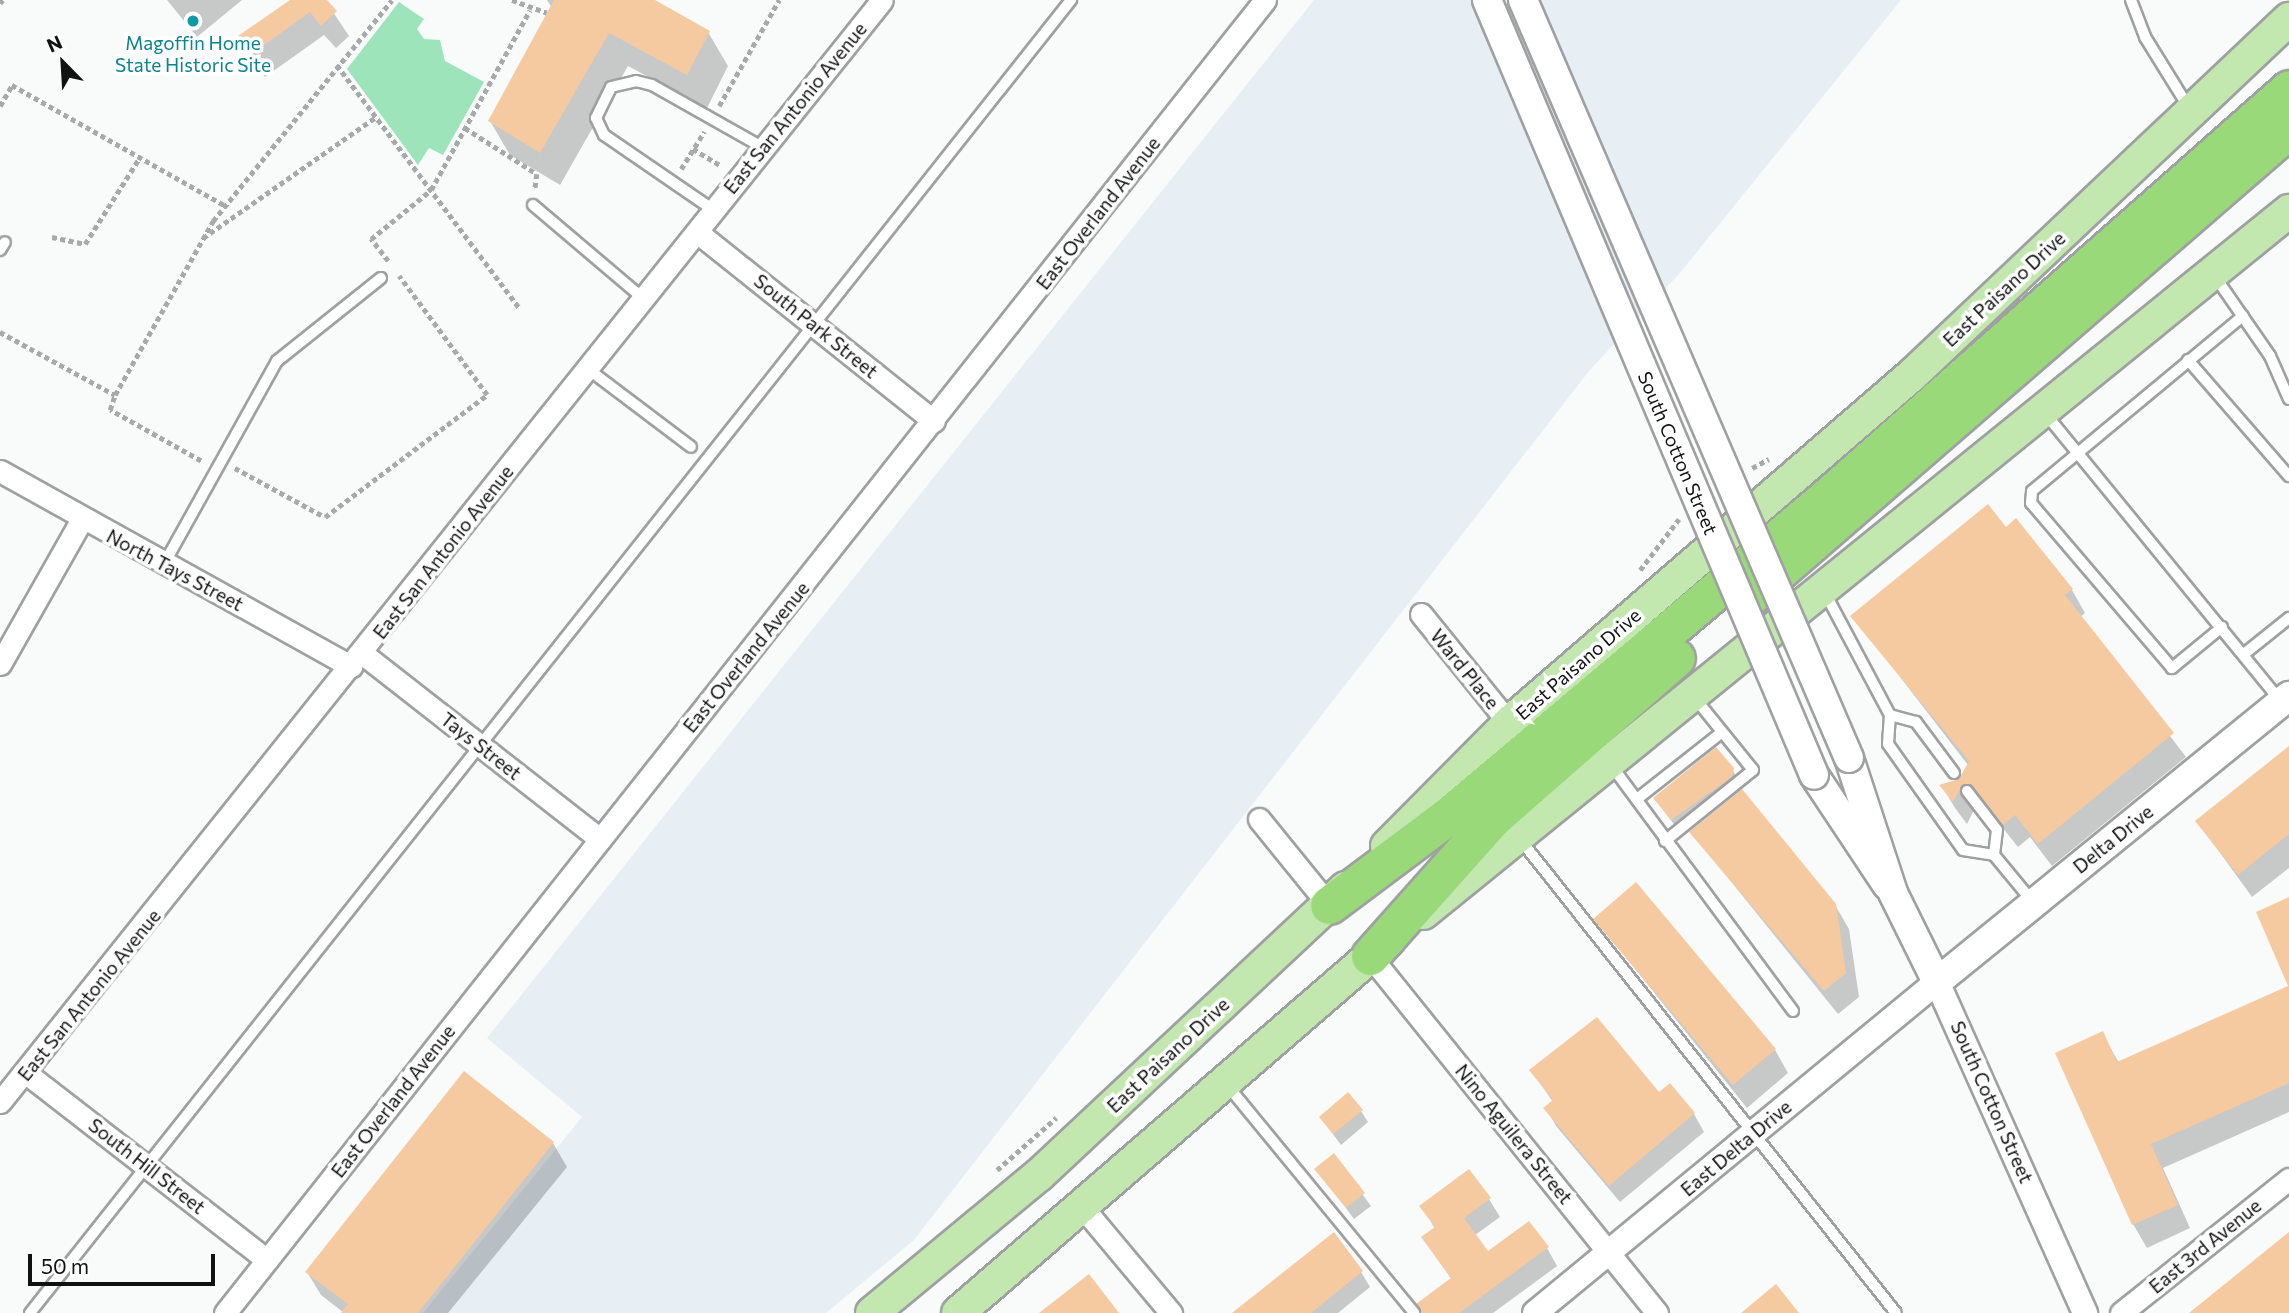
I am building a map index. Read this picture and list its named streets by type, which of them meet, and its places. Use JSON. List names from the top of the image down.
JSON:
{
  "streets": {
    "main road": ["East Paisano Drive", "South Cotton Street", "Delta Drive"],
    "street": [
      "East San Antonio Avenue",
      "East Overland Avenue",
      "South Park Street",
      "North Tays Street",
      "Ward Place",
      "Tays Street",
      "Nino Aguilera Street",
      "East Delta Drive",
      "South Hill Street",
      "East 3rd Avenue"
    ]
  },
  "crossings": [
    ["East San Antonio Avenue", "South Park Street"],
    ["East San Antonio Avenue", "North Tays Street"],
    ["East San Antonio Avenue", "Tays Street"],
    ["East San Antonio Avenue", "South Hill Street"],
    ["East Overland Avenue", "South Park Street"],
    ["East Overland Avenue", "Tays Street"],
    ["East Overland Avenue", "South Hill Street"],
    ["East Paisano Drive", "Ward Place"],
    ["South Cotton Street", "Delta Drive"],
    ["South Cotton Street", "East Delta Drive"],
    ["North Tays Street", "Tays Street"],
    ["Delta Drive", "East Delta Drive"],
    ["Nino Aguilera Street", "East Delta Drive"]
  ],
  "places": ["Magoffin Home State Historic Site"],
  "scale_bar": "50 m",
  "north": "top left"
}
